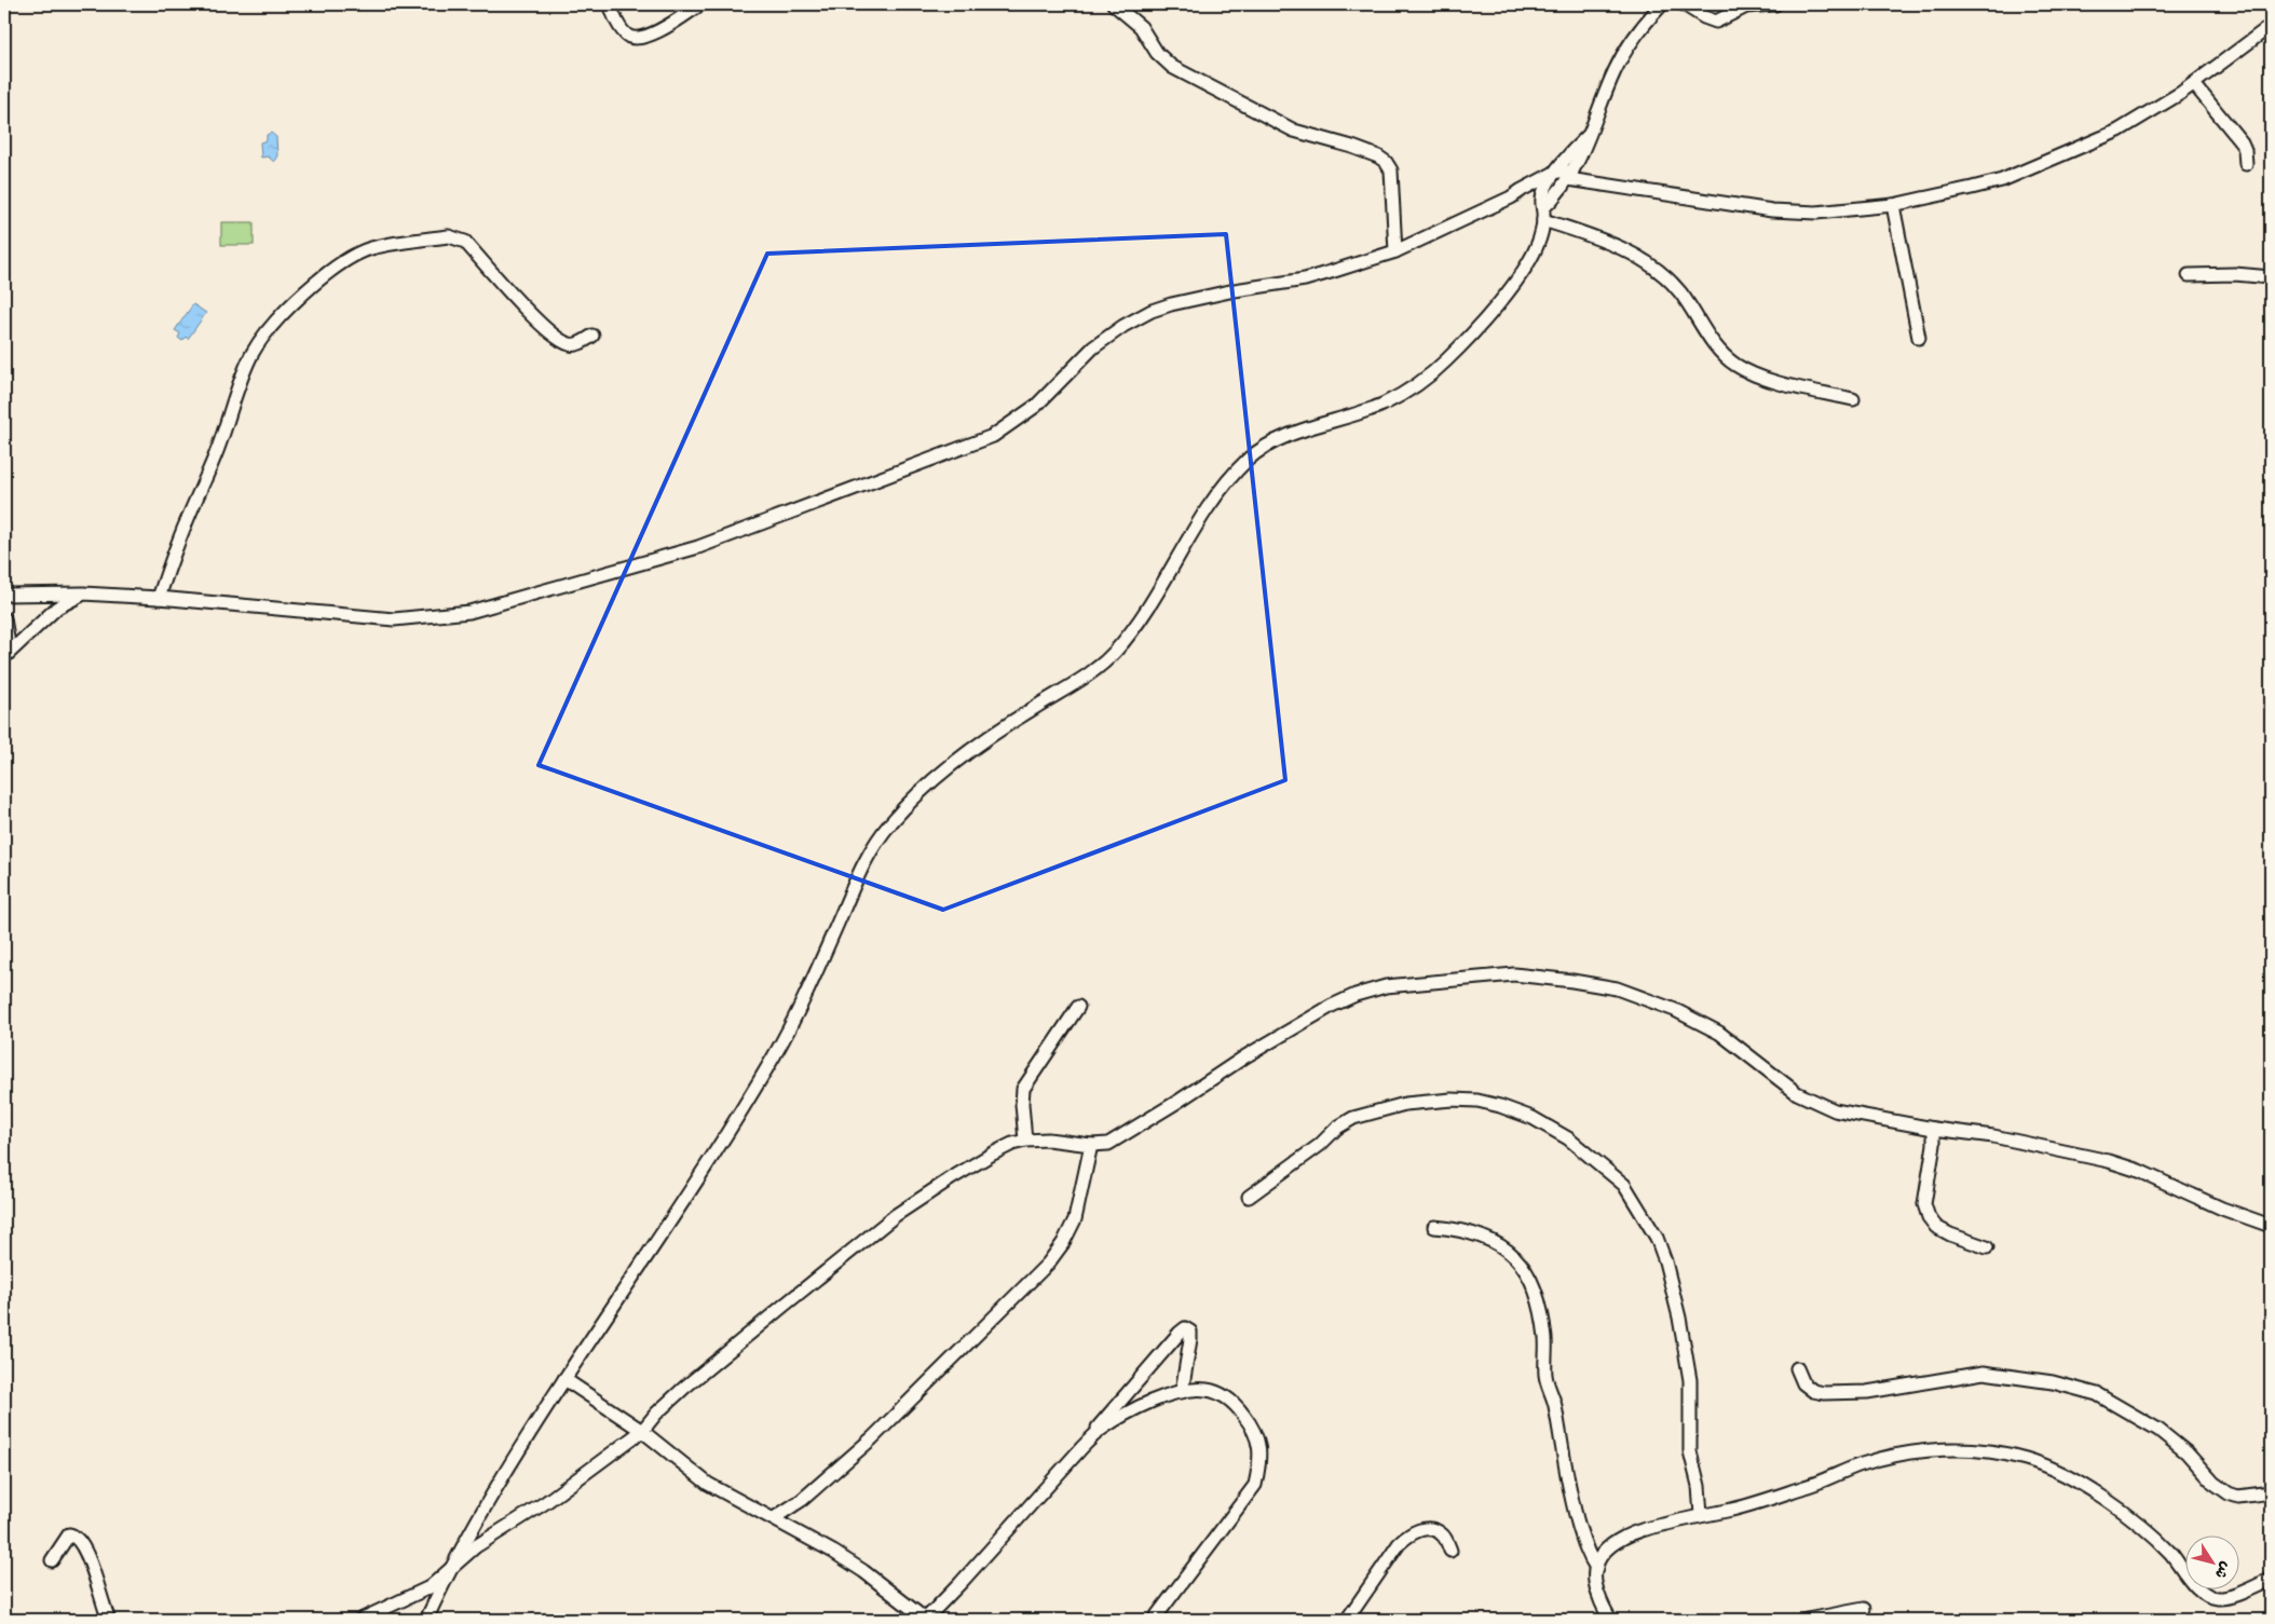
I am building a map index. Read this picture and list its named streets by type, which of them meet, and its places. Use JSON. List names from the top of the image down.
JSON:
{
  "north": "bottom right"
}
